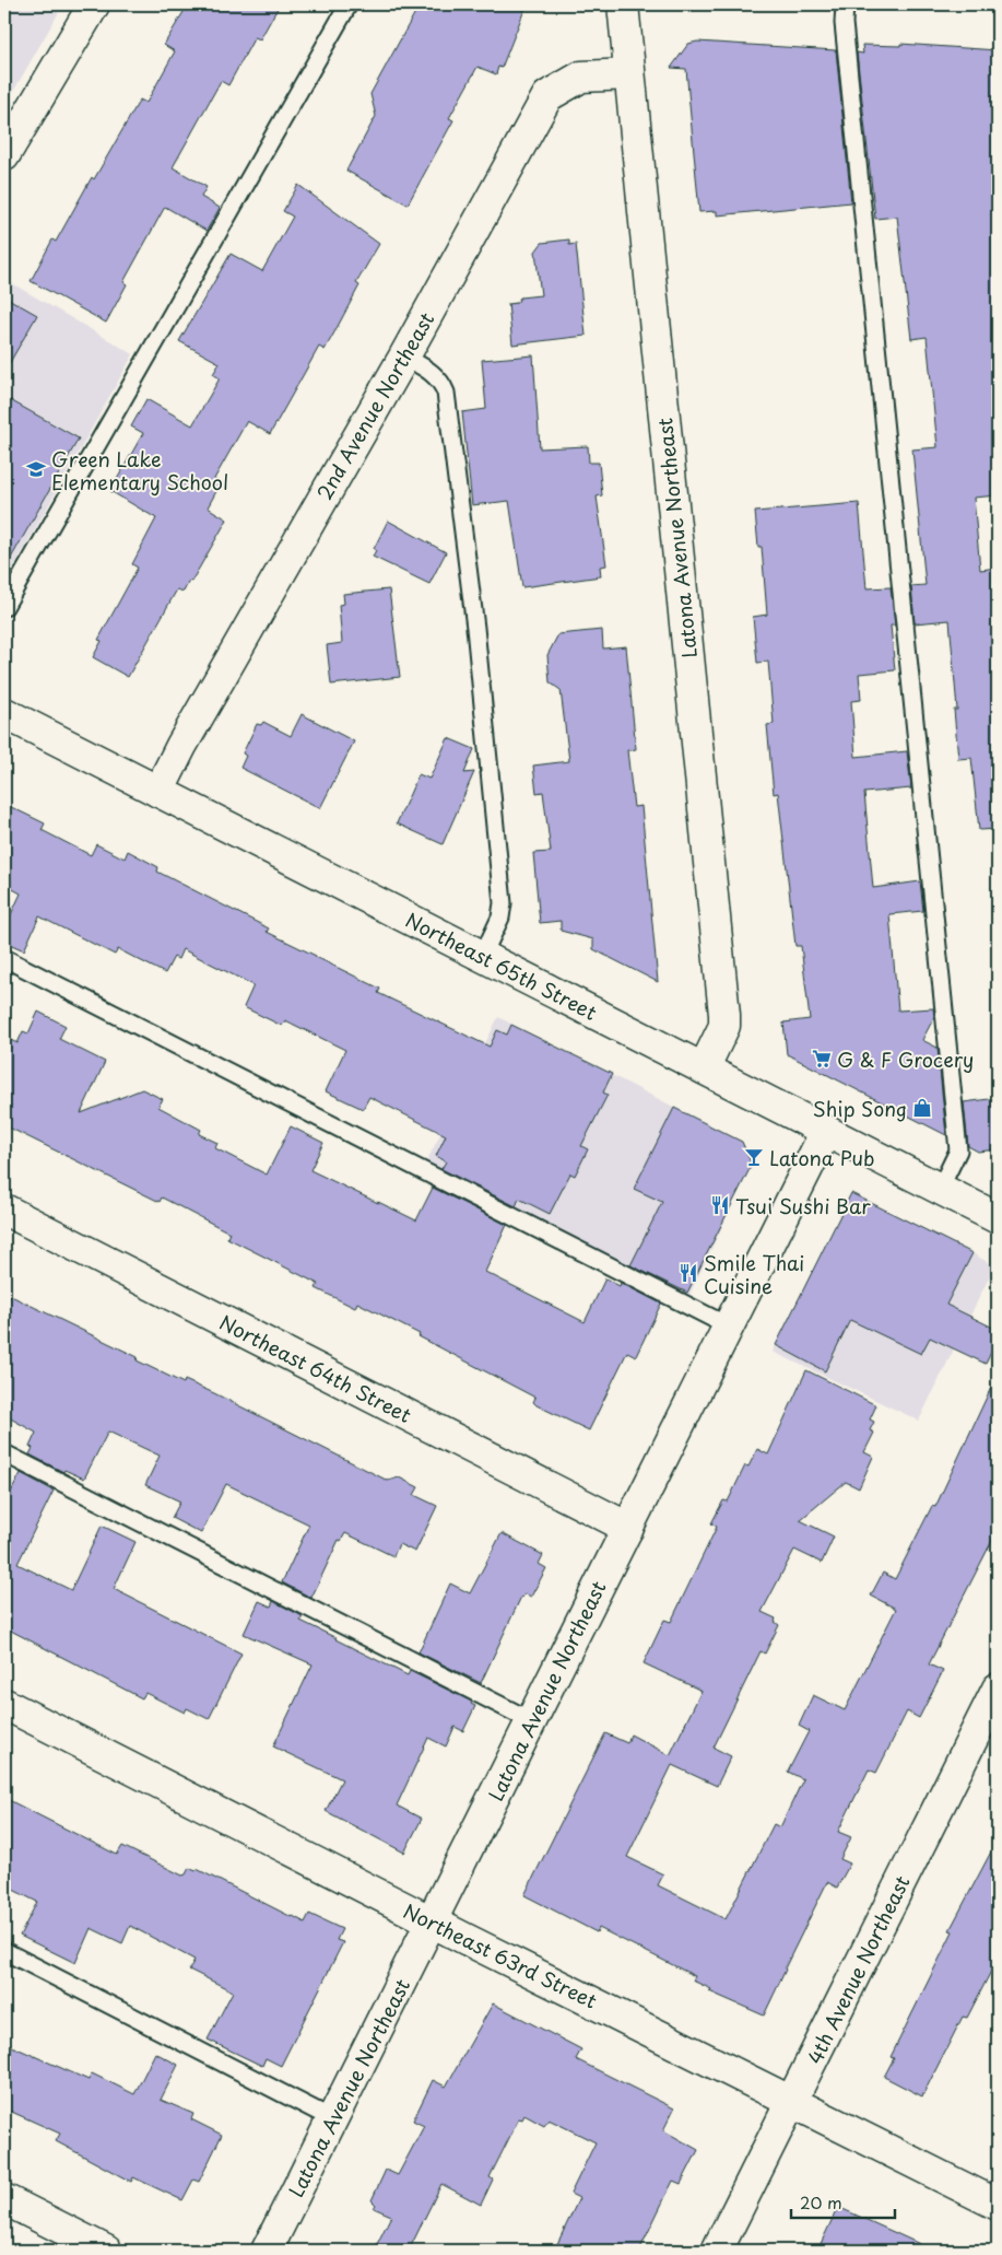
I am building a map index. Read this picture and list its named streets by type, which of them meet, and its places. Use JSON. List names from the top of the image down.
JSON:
{
  "streets": {
    "street": [
      "2nd Avenue Northeast",
      "Latona Avenue Northeast",
      "Northeast 65th Street",
      "Northeast 64th Street",
      "Northeast 63rd Street",
      "4th Avenue Northeast"
    ]
  },
  "crossings": [
    ["2nd Avenue Northeast", "Latona Avenue Northeast"],
    ["2nd Avenue Northeast", "Northeast 65th Street"],
    ["Latona Avenue Northeast", "Northeast 65th Street"],
    ["Latona Avenue Northeast", "Northeast 64th Street"],
    ["Latona Avenue Northeast", "Northeast 63rd Street"],
    ["Northeast 63rd Street", "4th Avenue Northeast"]
  ],
  "places": {
    "school or university": ["Green Lake Elementary School"],
    "supermarket": ["G & F Grocery"],
    "shop": ["Ship Song"],
    "bar": ["Latona Pub"],
    "restaurant": ["Tsui Sushi Bar", "Smile Thai Cuisine"]
  },
  "scale_bar": "20 m"
}
